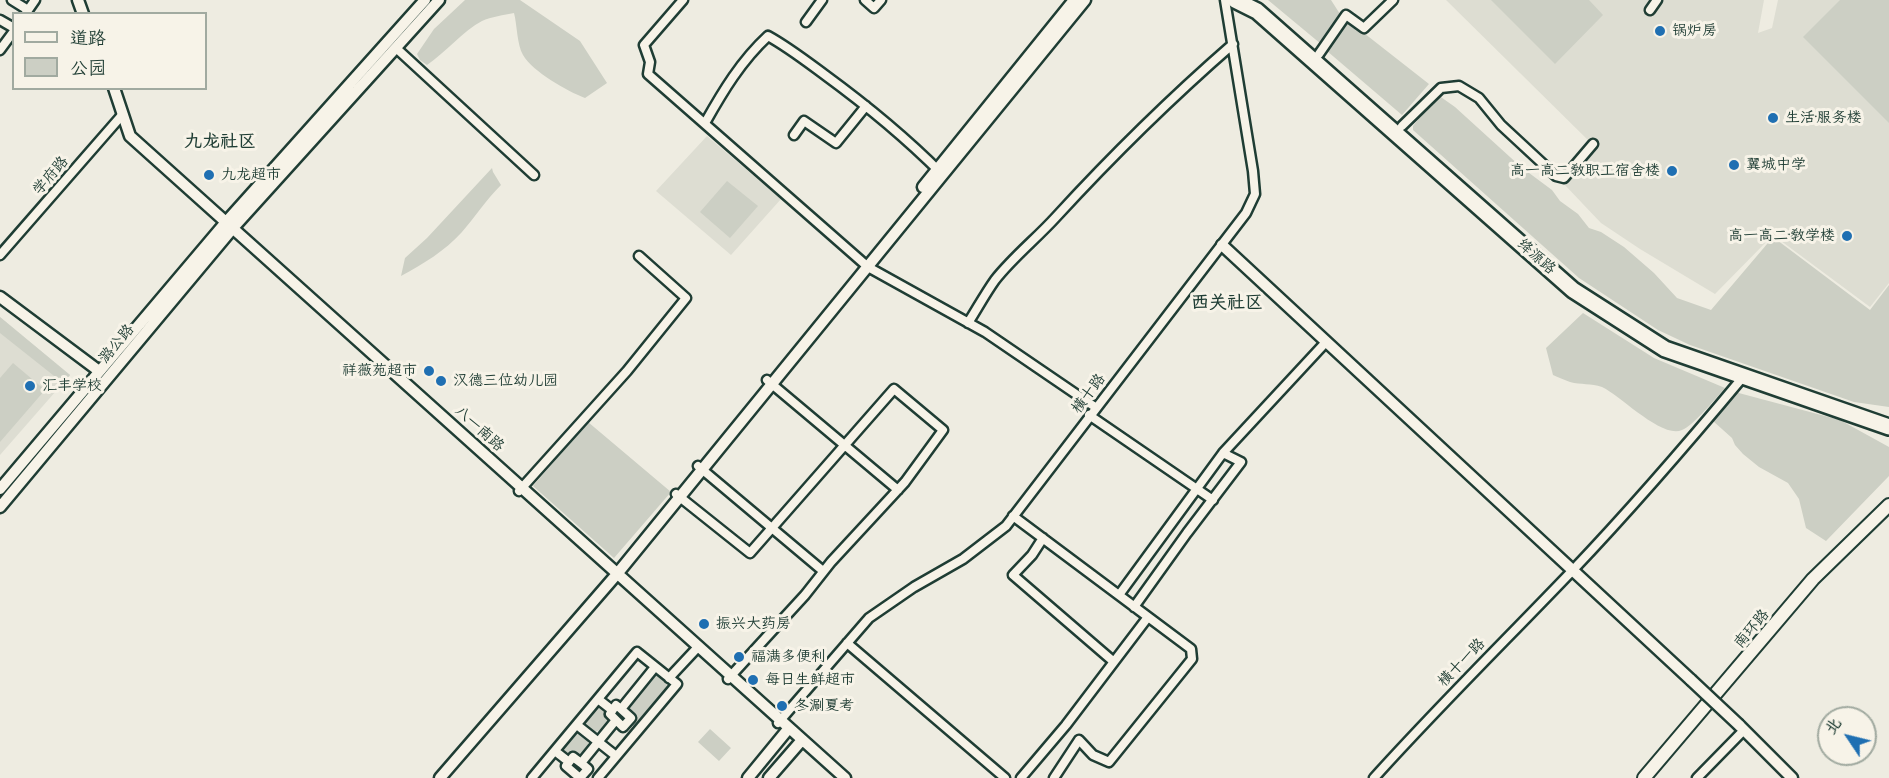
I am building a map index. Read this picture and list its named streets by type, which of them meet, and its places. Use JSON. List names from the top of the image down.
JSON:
{
  "streets": {
    "highway": ["绛源路"],
    "main road": ["潞公路", "八一南路", "南环路"],
    "street": ["学府路", "横十路", "横十一路"]
  },
  "crossings": [
    ["学府路", "八一南路"],
    ["绛源路", "横十一路"],
    ["潞公路", "八一南路"],
    ["横十路", "八一南路"]
  ],
  "districts": ["九龙社区", "西关社区"],
  "places": [
    "锅炉房",
    "生活·服务楼",
    "翼城中学",
    "高一高二教职工宿舍楼",
    "九龙超市",
    "高一高二·教学楼",
    "祥薇苑超市",
    "汉德三位幼儿园",
    "汇丰学校",
    "振兴大药房",
    "福满多便利",
    "每日生鲜超市",
    "冬涮夏考"
  ],
  "legend": ["道路", "公园"],
  "north": "top left"
}
